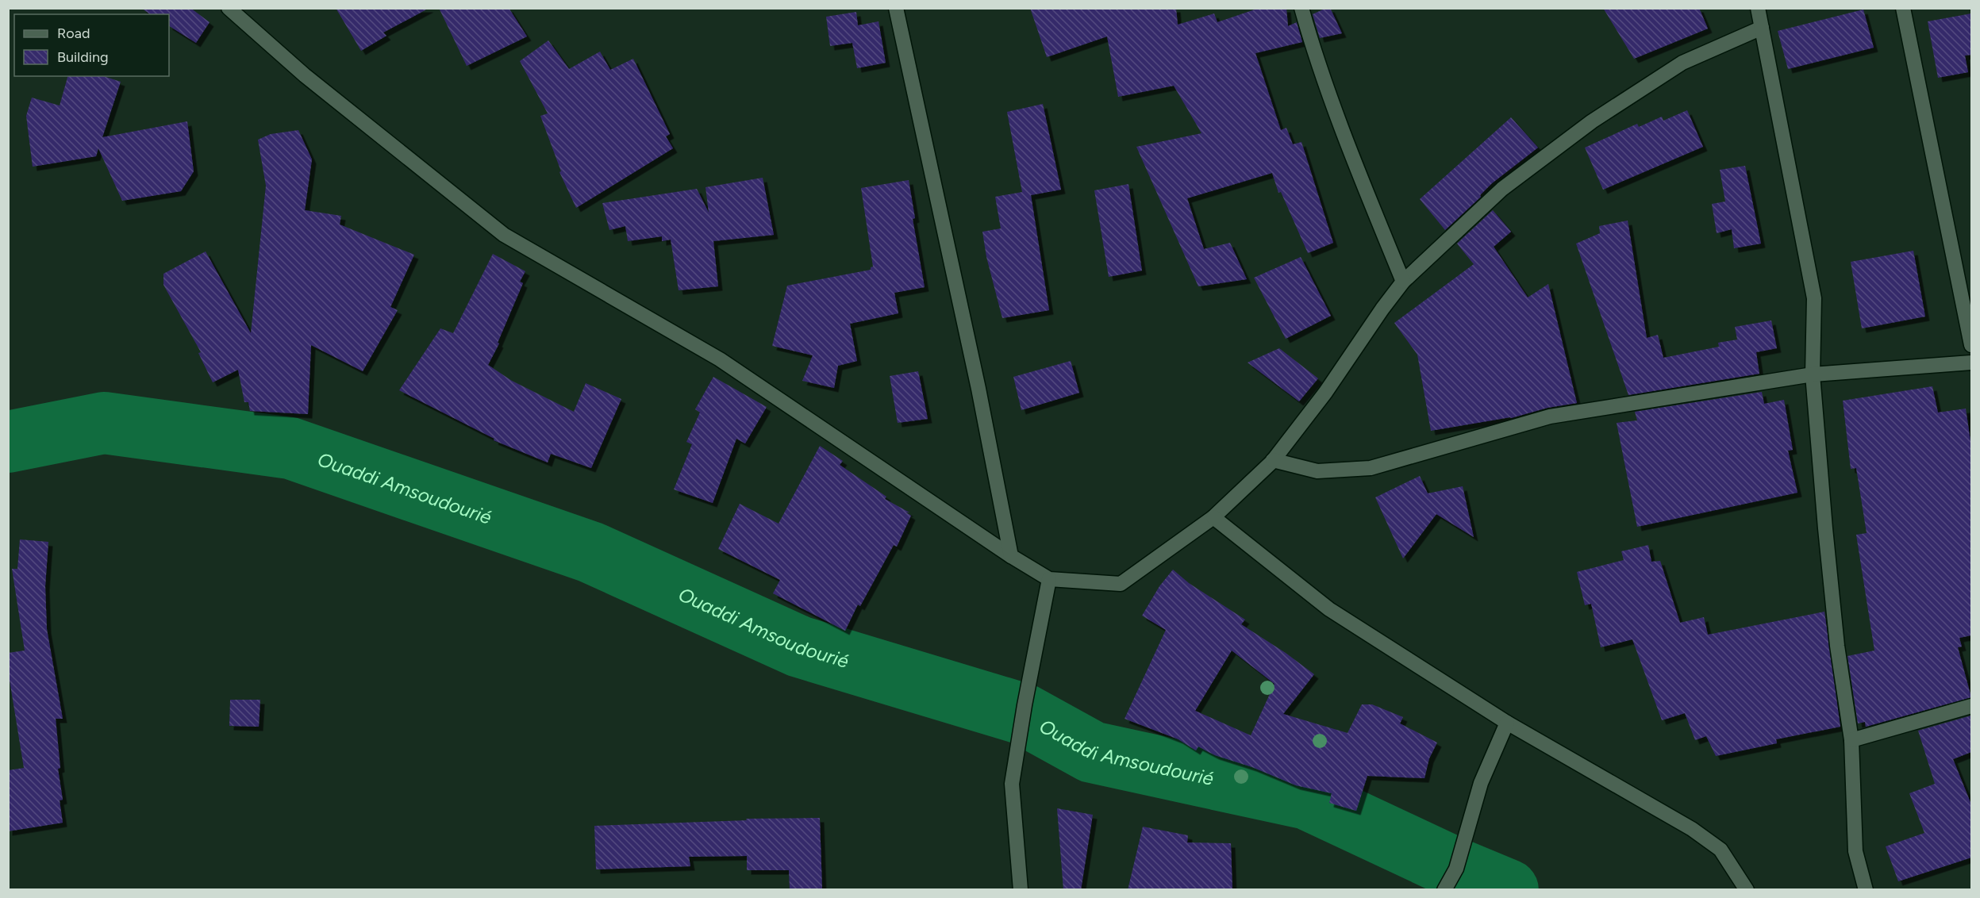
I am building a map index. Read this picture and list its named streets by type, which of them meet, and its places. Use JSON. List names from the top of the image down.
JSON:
{
  "water": ["Ouaddi Amsoudourié"],
  "legend": ["Road", "Building"]
}
